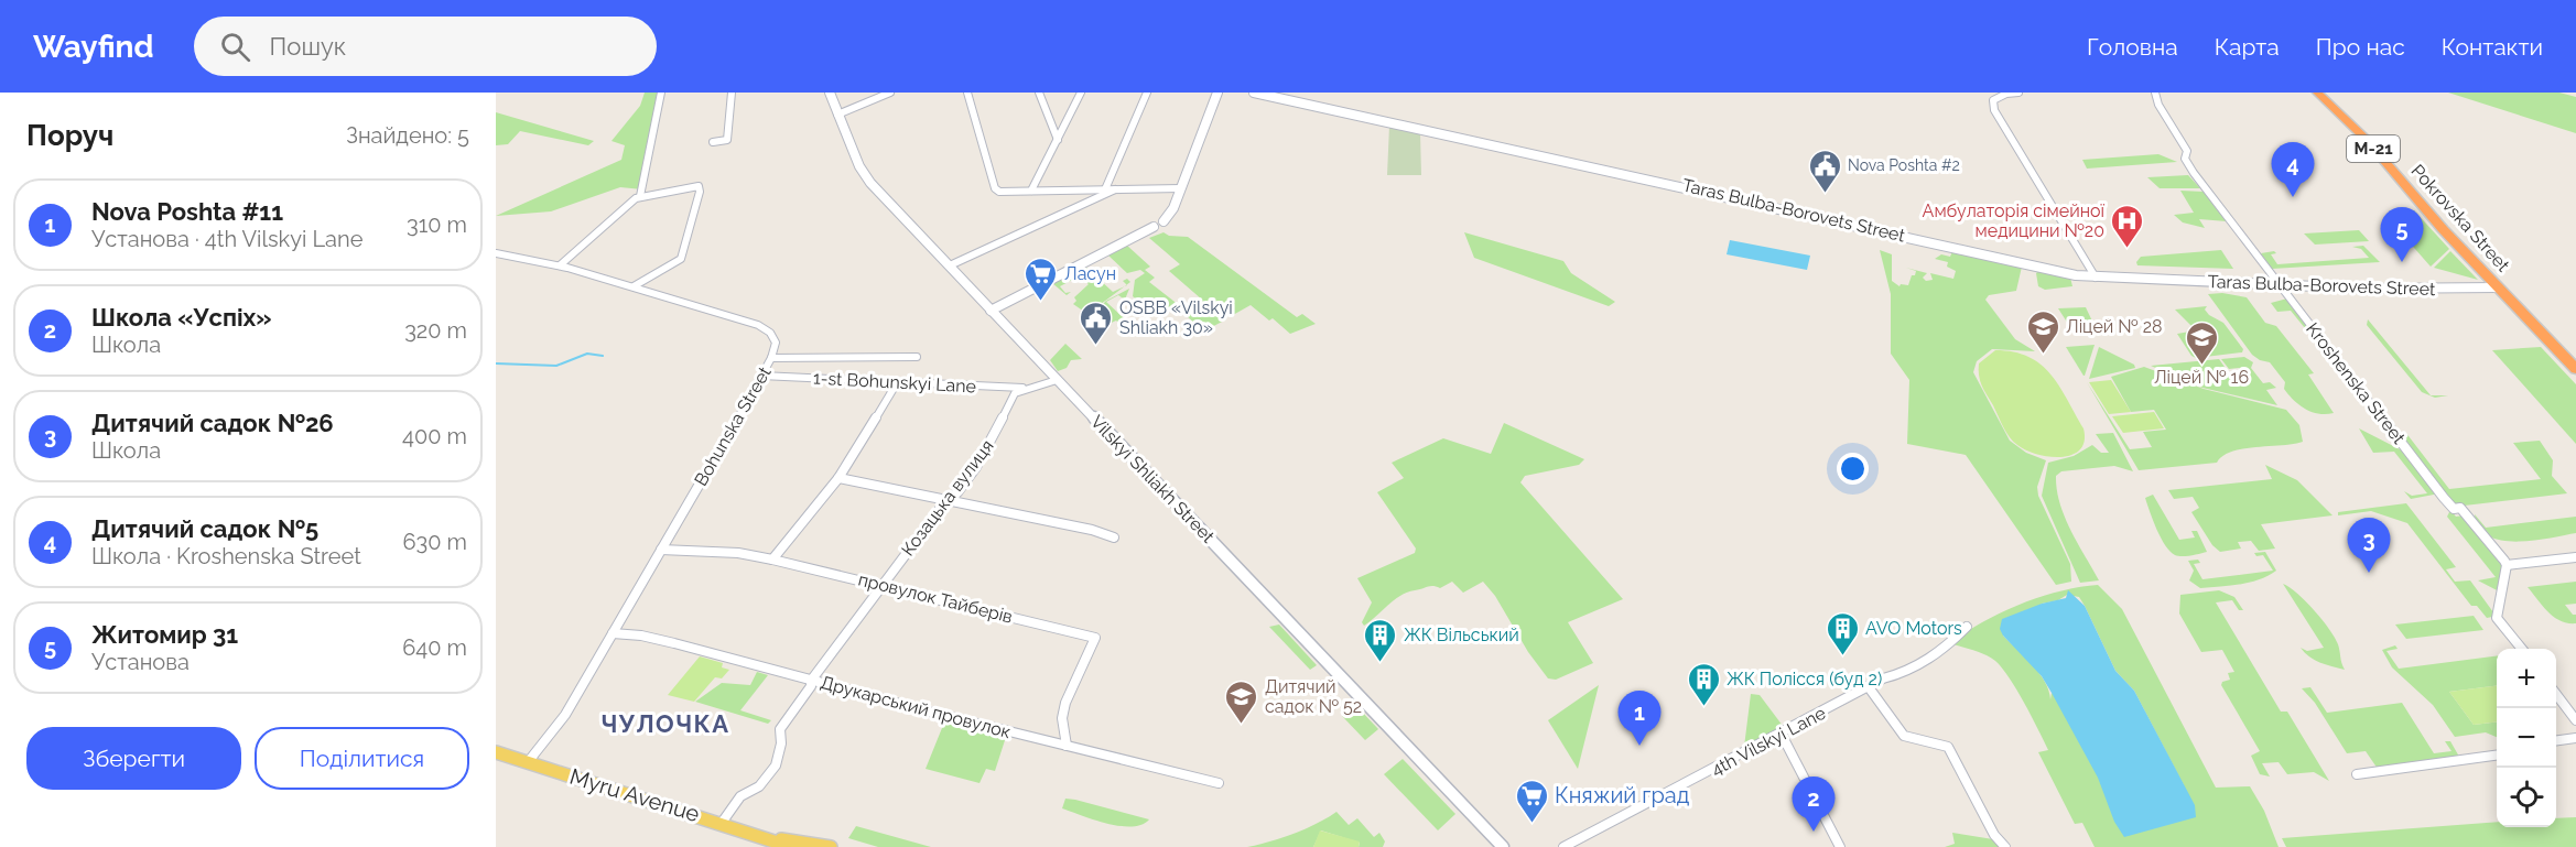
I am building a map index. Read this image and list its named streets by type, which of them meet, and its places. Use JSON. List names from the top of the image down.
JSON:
{
  "streets": {
    "highway": ["М-21", "Pokrovska Street"],
    "main road": ["Myru Avenue"],
    "street": [
      "Taras Bulba-Borovets Street",
      "1-st Bohunskyi Lane",
      "Kroshenska Street",
      "Bohunska Street",
      "Vilskyi Shliakh Street",
      "Козацька вулиця",
      "провулок Тайберів",
      "Друкарський провулок",
      "4th Vilskyi Lane"
    ]
  },
  "crossings": [
    ["Taras Bulba-Borovets Street", "Pokrovska Street"],
    ["Taras Bulba-Borovets Street", "Kroshenska Street"],
    ["1-st Bohunskyi Lane", "Bohunska Street"],
    ["1-st Bohunskyi Lane", "Козацька вулиця"],
    ["Bohunska Street", "провулок Тайберів"],
    ["Bohunska Street", "Друкарський провулок"],
    ["Bohunska Street", "Myru Avenue"],
    ["Козацька вулиця", "провулок Тайберів"],
    ["Козацька вулиця", "Друкарський провулок"],
    ["Козацька вулиця", "Myru Avenue"],
    ["провулок Тайберів", "Друкарський провулок"]
  ],
  "districts": ["ЧУЛОЧКА"],
  "places": {
    "public building": ["Nova Poshta #2", "OSBB «Vilskyi Shliakh 30»"],
    "hospital": ["Амбулаторія сімейної медицини №20"],
    "supermarket": ["Ласун", "Княжий град"],
    "school or university": ["Ліцей № 28", "Ліцей № 16", "Дитячий садок № 52"],
    "building": ["AVO Motors", "ЖК Вільський", "ЖК Полісся (буд 2)"]
  },
  "page": {
    "header": "Wayfind",
    "search": "Пошук",
    "nav": [
      "Головна",
      "Карта",
      "Про нас",
      "Контакти"
    ],
    "heading": ["Поруч", "Знайдено: 5"],
    "pins": [
      "4",
      "5",
      "3",
      "1",
      "2"
    ],
    "list": [
      {
        "mark": "1",
        "name": "Nova Poshta #11",
        "note": "Установа · 4th Vilskyi Lane",
        "value": "310 m"
      },
      {
        "mark": "2",
        "name": "Школа «Успіх»",
        "note": "Школа",
        "value": "320 m"
      },
      {
        "mark": "3",
        "name": "Дитячий садок №26",
        "note": "Школа",
        "value": "400 m"
      },
      {
        "mark": "4",
        "name": "Дитячий садок №5",
        "note": "Школа · Kroshenska Street",
        "value": "630 m"
      },
      {
        "mark": "5",
        "name": "Житомир 31",
        "note": "Установа",
        "value": "640 m"
      }
    ],
    "map_buttons": ["+", "−"],
    "buttons": ["Зберегти", "Поділитися"]
  }
}
